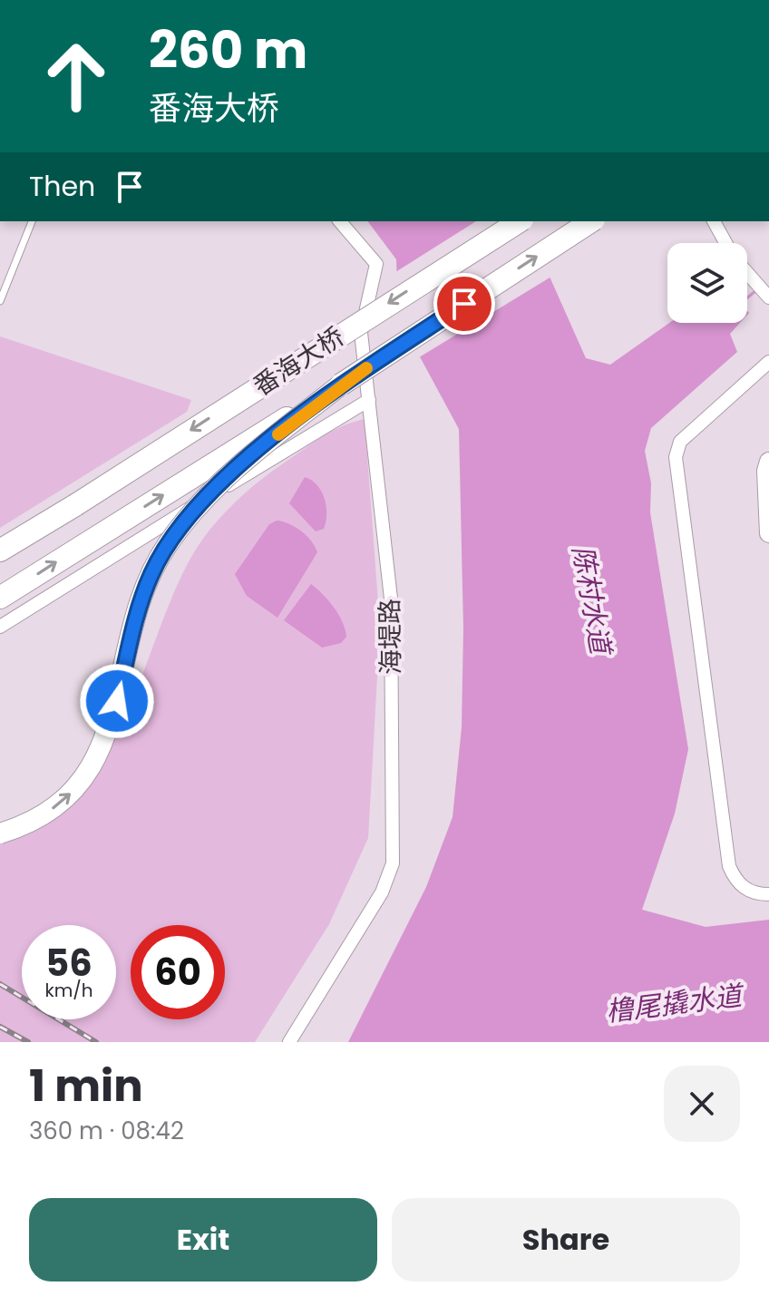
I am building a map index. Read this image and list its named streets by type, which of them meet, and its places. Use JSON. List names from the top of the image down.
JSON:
{
  "streets": {
    "highway": ["番海大桥"],
    "street": ["海堤路"]
  },
  "water": ["陈村水道", "橹尾撬水道"],
  "page": {
    "turn": ["260 m", "番海大桥"],
    "then": "Then",
    "speed": "56 km/h",
    "limit": "60",
    "heading": ["1 min", "360 m · 08:42"],
    "buttons": ["Exit", "Share"]
  }
}
